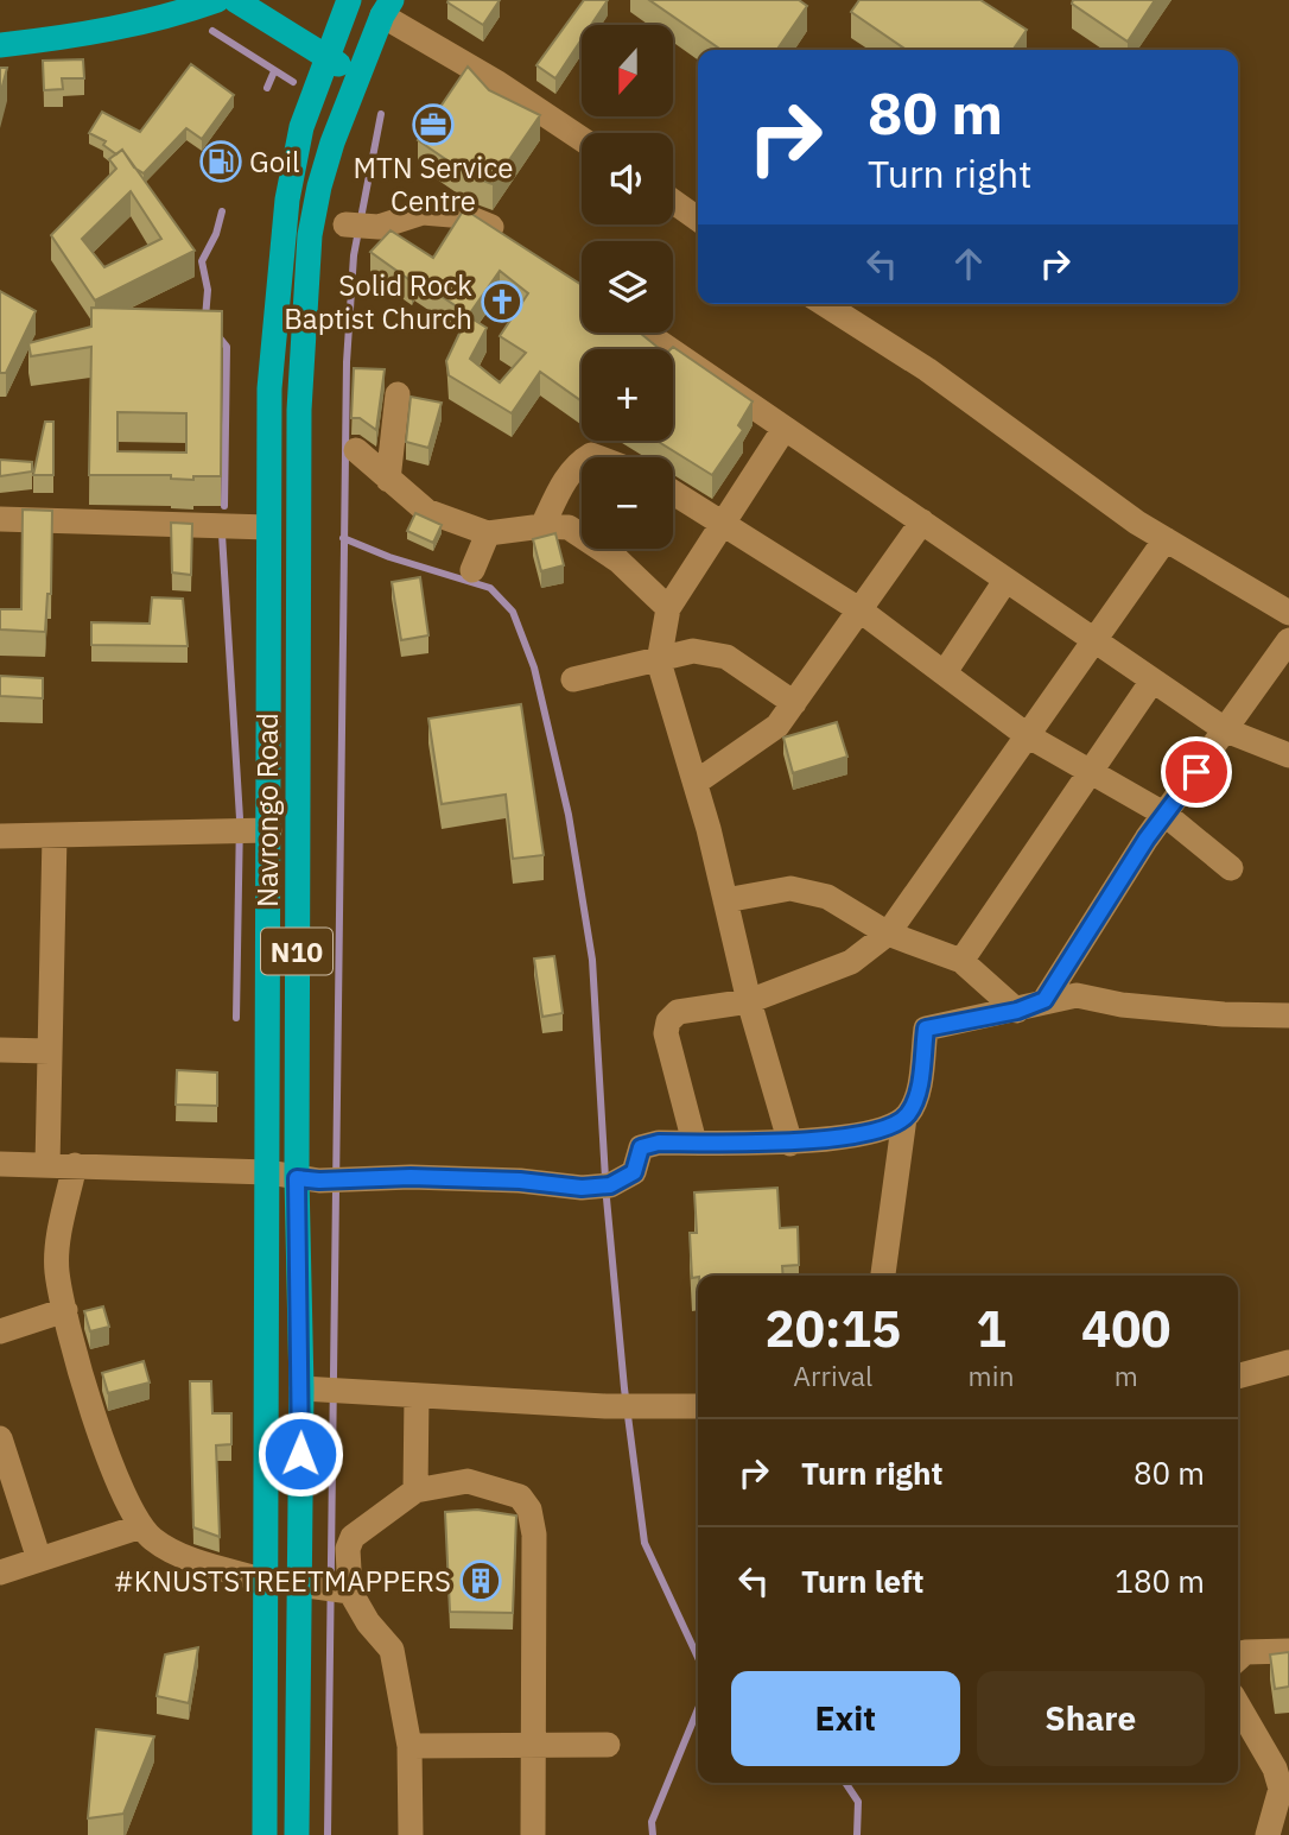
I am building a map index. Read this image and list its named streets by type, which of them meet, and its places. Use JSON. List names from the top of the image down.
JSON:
{
  "streets": {
    "highway": ["Navrongo Road", "N10"]
  },
  "places": {
    "office": ["MTN Service Centre"],
    "fuel station": ["Goil"],
    "church": ["Solid Rock Baptist Church"],
    "building": ["#KNUSTSTREETMAPPERS"]
  },
  "north": "bottom",
  "page": {
    "map_buttons": ["+", "−"],
    "turn": ["80 m", "Turn right"],
    "eta": [
      "20:15",
      "Arrival",
      "1",
      "min",
      "400",
      "m"
    ],
    "list": [
      {
        "name": "Turn right",
        "value": "80 m"
      },
      {
        "name": "Turn left",
        "value": "180 m"
      }
    ],
    "buttons": ["Exit", "Share"]
  }
}
